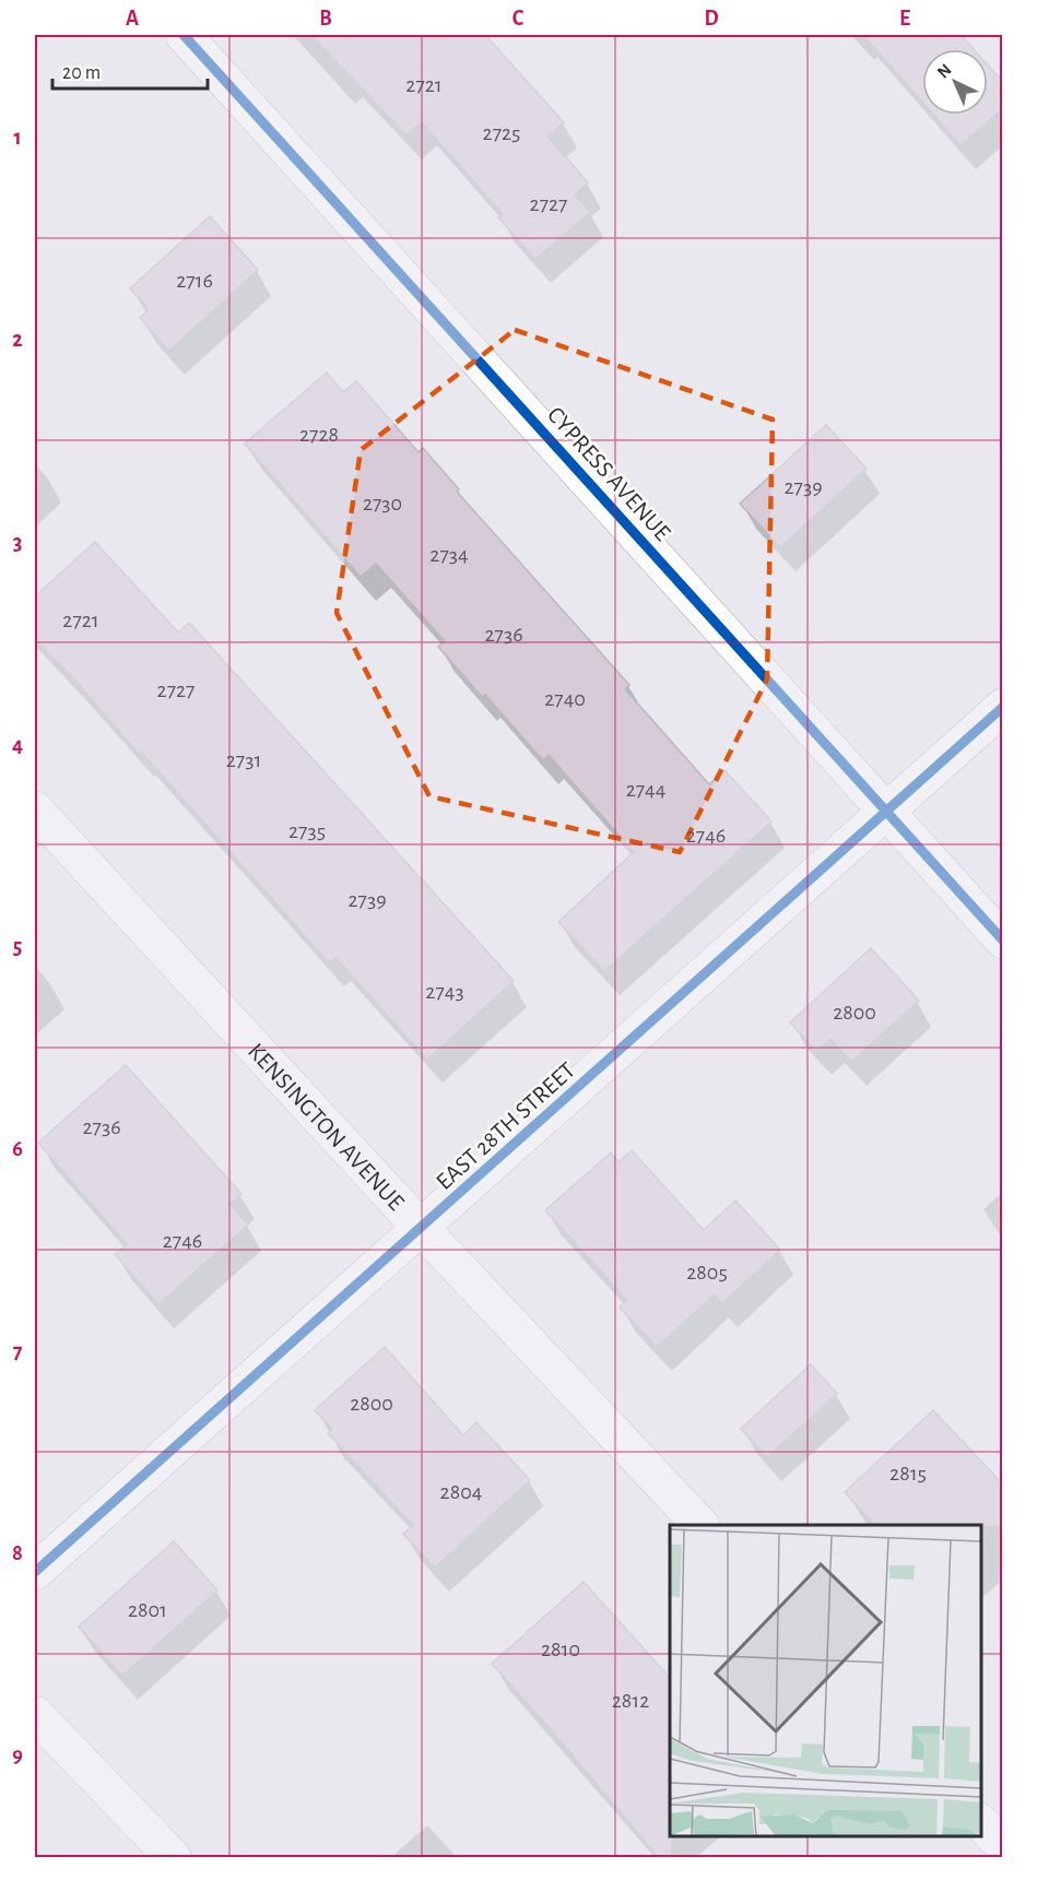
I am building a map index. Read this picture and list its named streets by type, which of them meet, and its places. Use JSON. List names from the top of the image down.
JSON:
{
  "streets": {
    "street": ["CYPRESS AVENUE", "EAST 28TH STREET", "KENSINGTON AVENUE"]
  },
  "crossings": [
    ["CYPRESS AVENUE", "EAST 28TH STREET"],
    ["EAST 28TH STREET", "KENSINGTON AVENUE"]
  ],
  "house_numbers": [
    "2721",
    "2725",
    "2727",
    "2716",
    "2728",
    "2739",
    "2730",
    "2734",
    "2721",
    "2736",
    "2727",
    "2740",
    "2731",
    "2744",
    "2735",
    "2746",
    "2739",
    "2743",
    "2800",
    "2736",
    "2746",
    "2805",
    "2800",
    "2815",
    "2804",
    "2801",
    "2810",
    "2812"
  ],
  "scale_bar": "20 m",
  "north": "top left",
  "grid": {
    "columns": [
      "A",
      "B",
      "C",
      "D",
      "E"
    ],
    "rows": [
      "1",
      "2",
      "3",
      "4",
      "5",
      "6",
      "7",
      "8",
      "9"
    ]
  }
}
